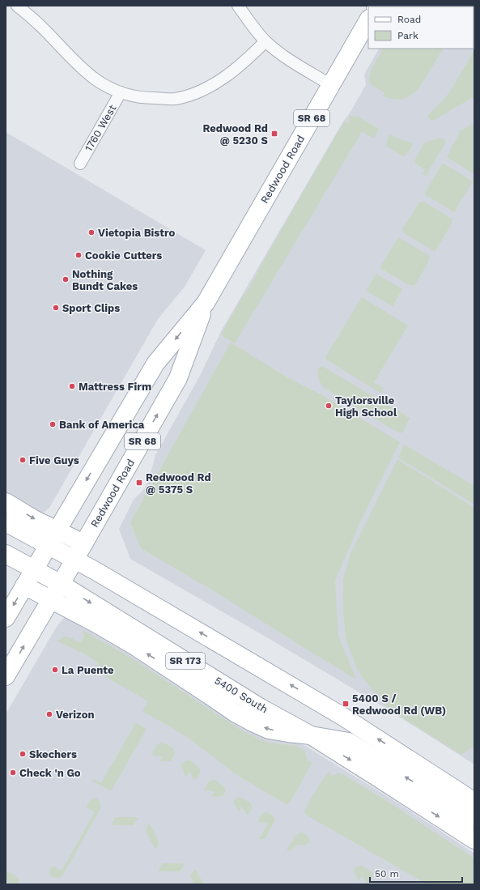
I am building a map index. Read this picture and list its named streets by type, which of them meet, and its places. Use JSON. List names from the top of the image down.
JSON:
{
  "streets": {
    "main road": [
      "SR 68",
      "Redwood Road",
      "SR 173",
      "5400 South"
    ],
    "street": ["1760 West"]
  },
  "crossings": [
    ["Redwood Road", "SR 173"],
    ["Redwood Road", "5400 South"]
  ],
  "places": {
    "transit": ["Redwood Rd @ 5230 S", "Redwood Rd @ 5375 S", "5400 S / Redwood Rd (WB)"],
    "other": [
      "Vietopia Bistro",
      "Cookie Cutters",
      "Nothing Bundt Cakes",
      "Sport Clips",
      "Mattress Firm",
      "Taylorsville High School",
      "Bank of America",
      "Five Guys",
      "La Puente",
      "Verizon",
      "Skechers",
      "Check 'n Go"
    ]
  },
  "legend": ["Road", "Park"],
  "scale_bar": "50 m"
}
